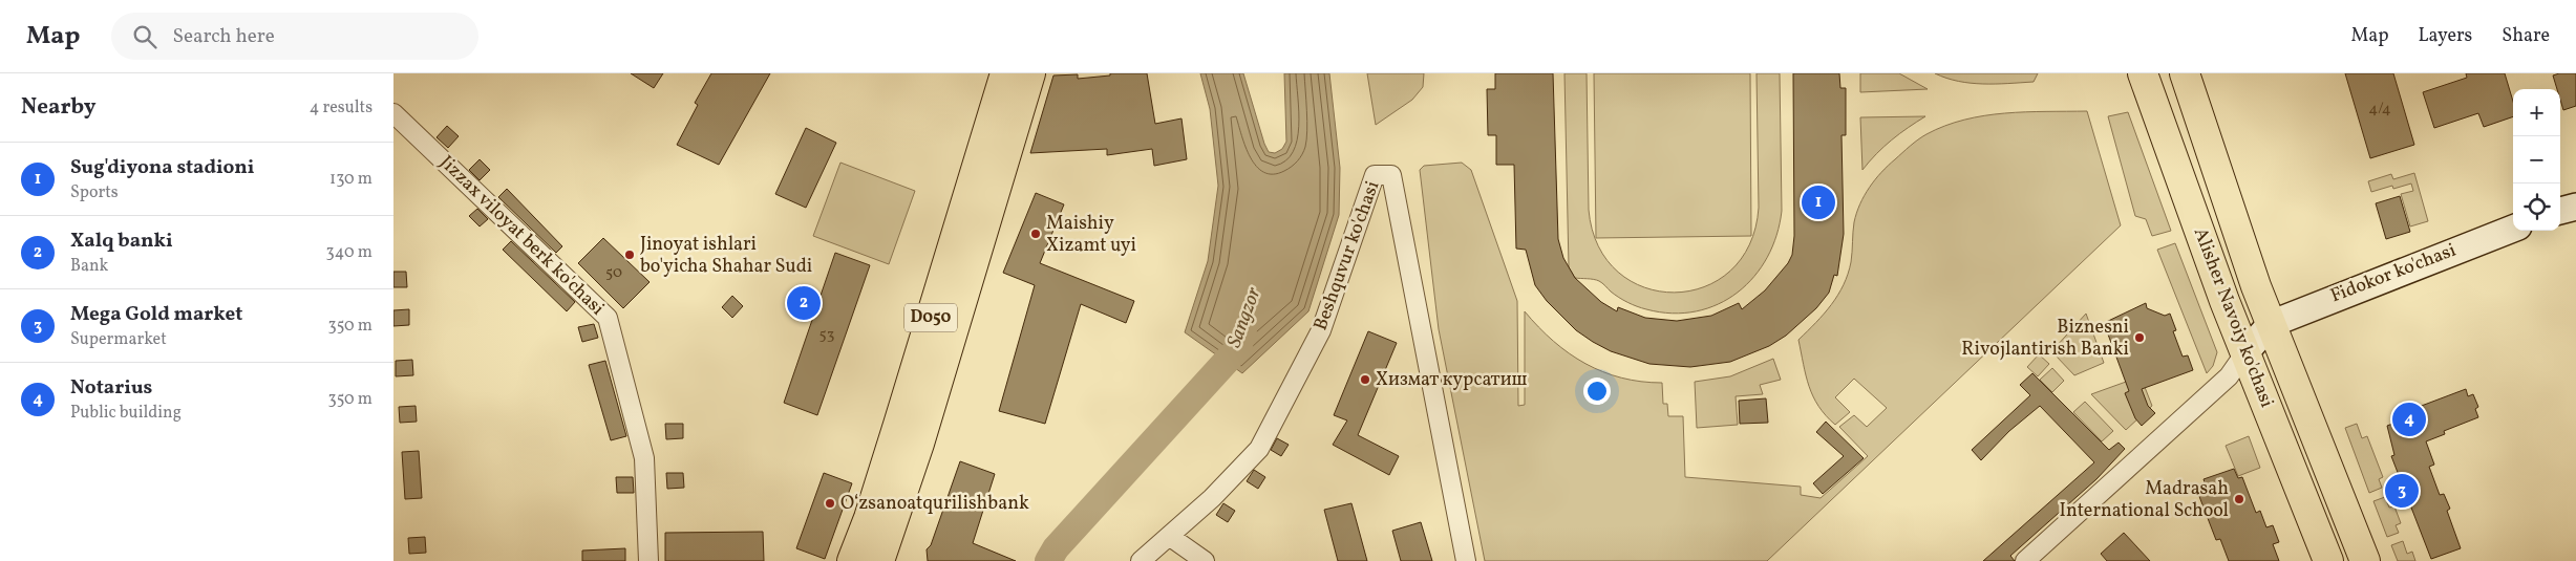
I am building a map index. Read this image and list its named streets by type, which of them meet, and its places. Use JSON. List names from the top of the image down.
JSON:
{
  "streets": {
    "main road": ["D050", "Alisher Navoiy ko'chasi"],
    "street": ["Jizzax viloyat berk ko'chasi", "Beshquvur ko'chasi", "Fidokor ko'chasi"]
  },
  "crossings": [
    ["Fidokor ko'chasi", "Alisher Navoiy ko'chasi"]
  ],
  "water": ["Sangzor"],
  "places": [
    "Maishiy Xizamt uyi",
    "Jinoyat ishlari bo'yicha Shahar Sudi",
    "Biznesni Rivojlantirish Banki",
    "Хизмат курсатиш",
    "Madrasah International School",
    "Oʻzsanoatqurilishbank"
  ],
  "house_numbers": ["4/4", "50", "53"],
  "page": {
    "header": "Map",
    "search": "Search here",
    "nav": ["Map", "Layers", "Share"],
    "heading": ["Nearby", "4 results"],
    "map_buttons": ["+", "−"],
    "list": [
      {
        "mark": "1",
        "name": "Sug'diyona stadioni",
        "note": "Sports",
        "value": "130 m"
      },
      {
        "mark": "2",
        "name": "Xalq banki",
        "note": "Bank",
        "value": "340 m"
      },
      {
        "mark": "3",
        "name": "Mega Gold market",
        "note": "Supermarket",
        "value": "350 m"
      },
      {
        "mark": "4",
        "name": "Notarius",
        "note": "Public building",
        "value": "350 m"
      }
    ],
    "pins": [
      "1",
      "2",
      "4",
      "3"
    ]
  }
}
